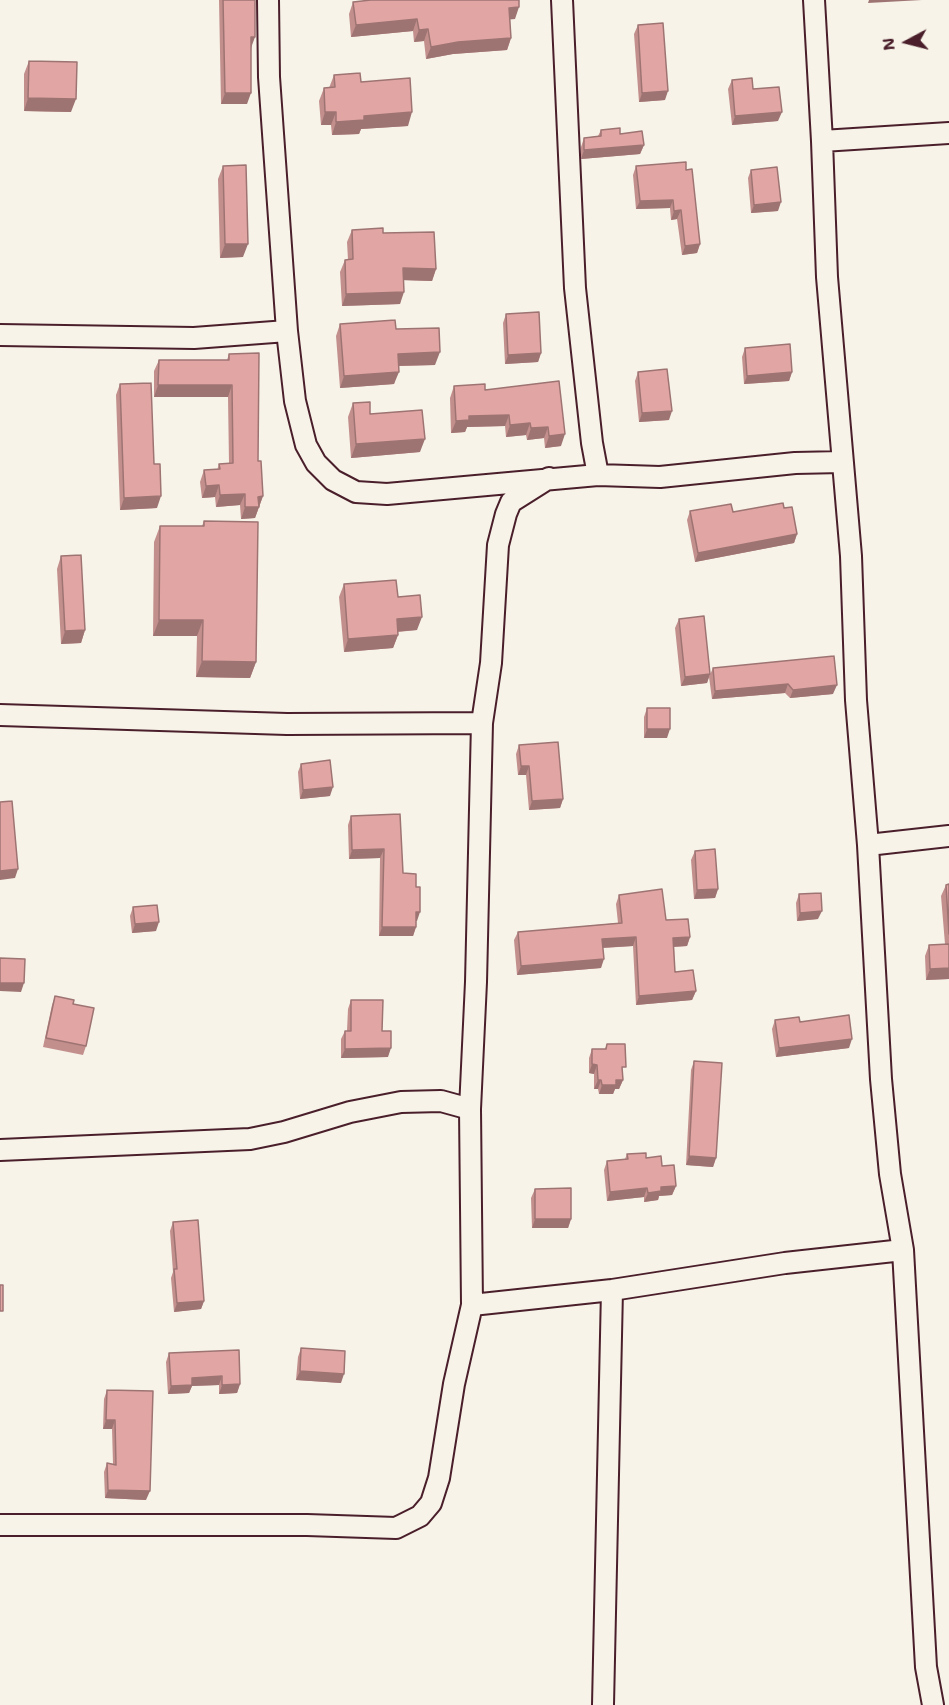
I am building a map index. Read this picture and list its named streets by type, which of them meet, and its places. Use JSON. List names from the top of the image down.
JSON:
{
  "north": "left"
}
